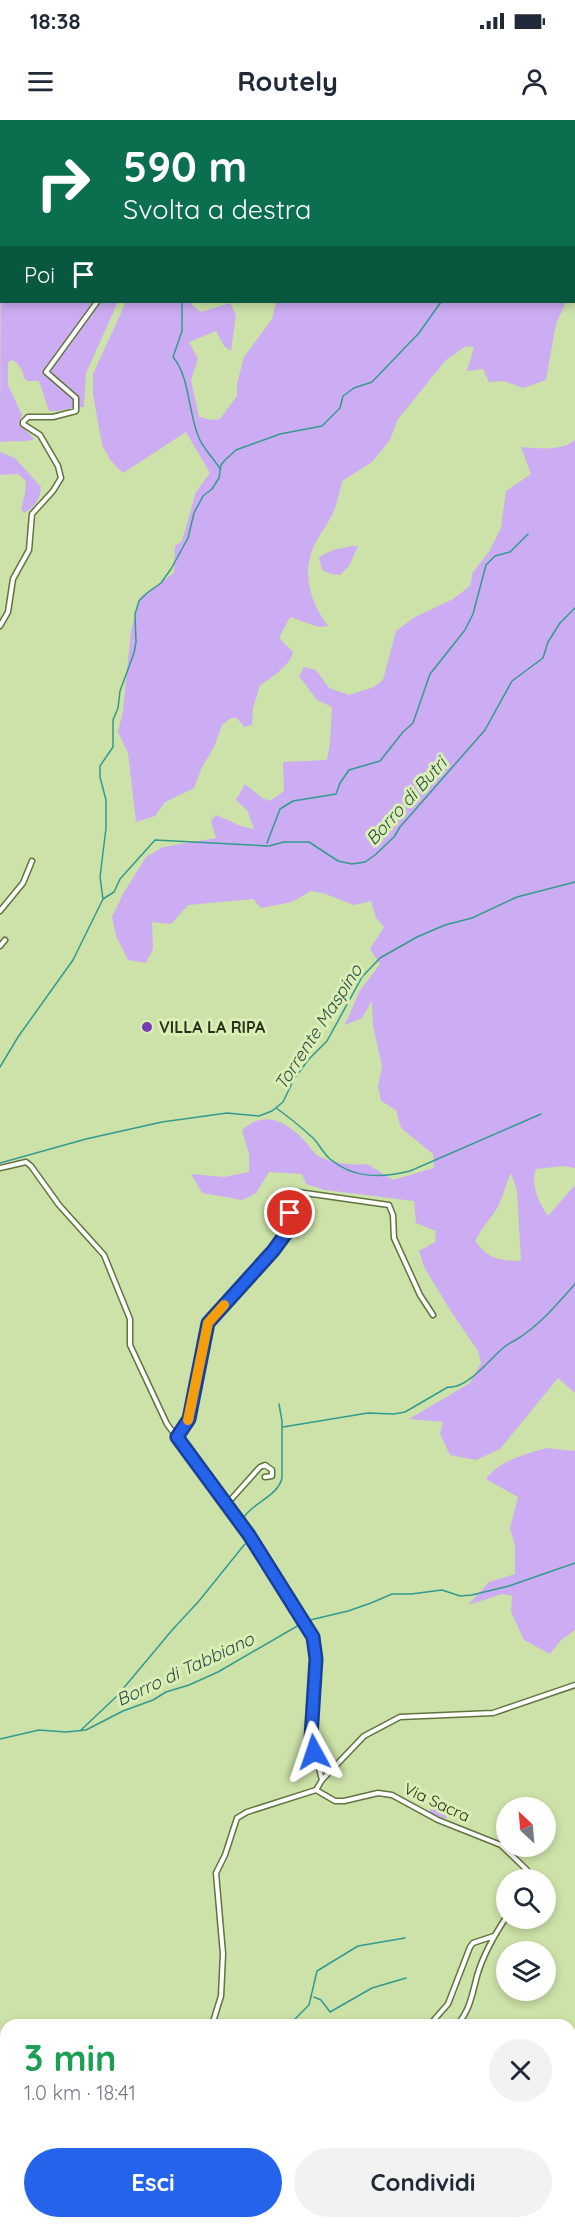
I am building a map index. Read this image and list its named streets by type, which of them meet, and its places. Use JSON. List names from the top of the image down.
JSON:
{
  "streets": {
    "street": ["Via Sacra"]
  },
  "water": ["Borro di Butri", "Torrente Maspino", "Borro di Tabbiano"],
  "places": ["VILLA LA RIPA"],
  "north": "top left",
  "page": {
    "status": "18:38",
    "header": "Routely",
    "turn": ["590 m", "Svolta a destra"],
    "then": "Poi",
    "heading": ["3 min", "1.0 km · 18:41"],
    "buttons": ["Esci", "Condividi"]
  }
}
